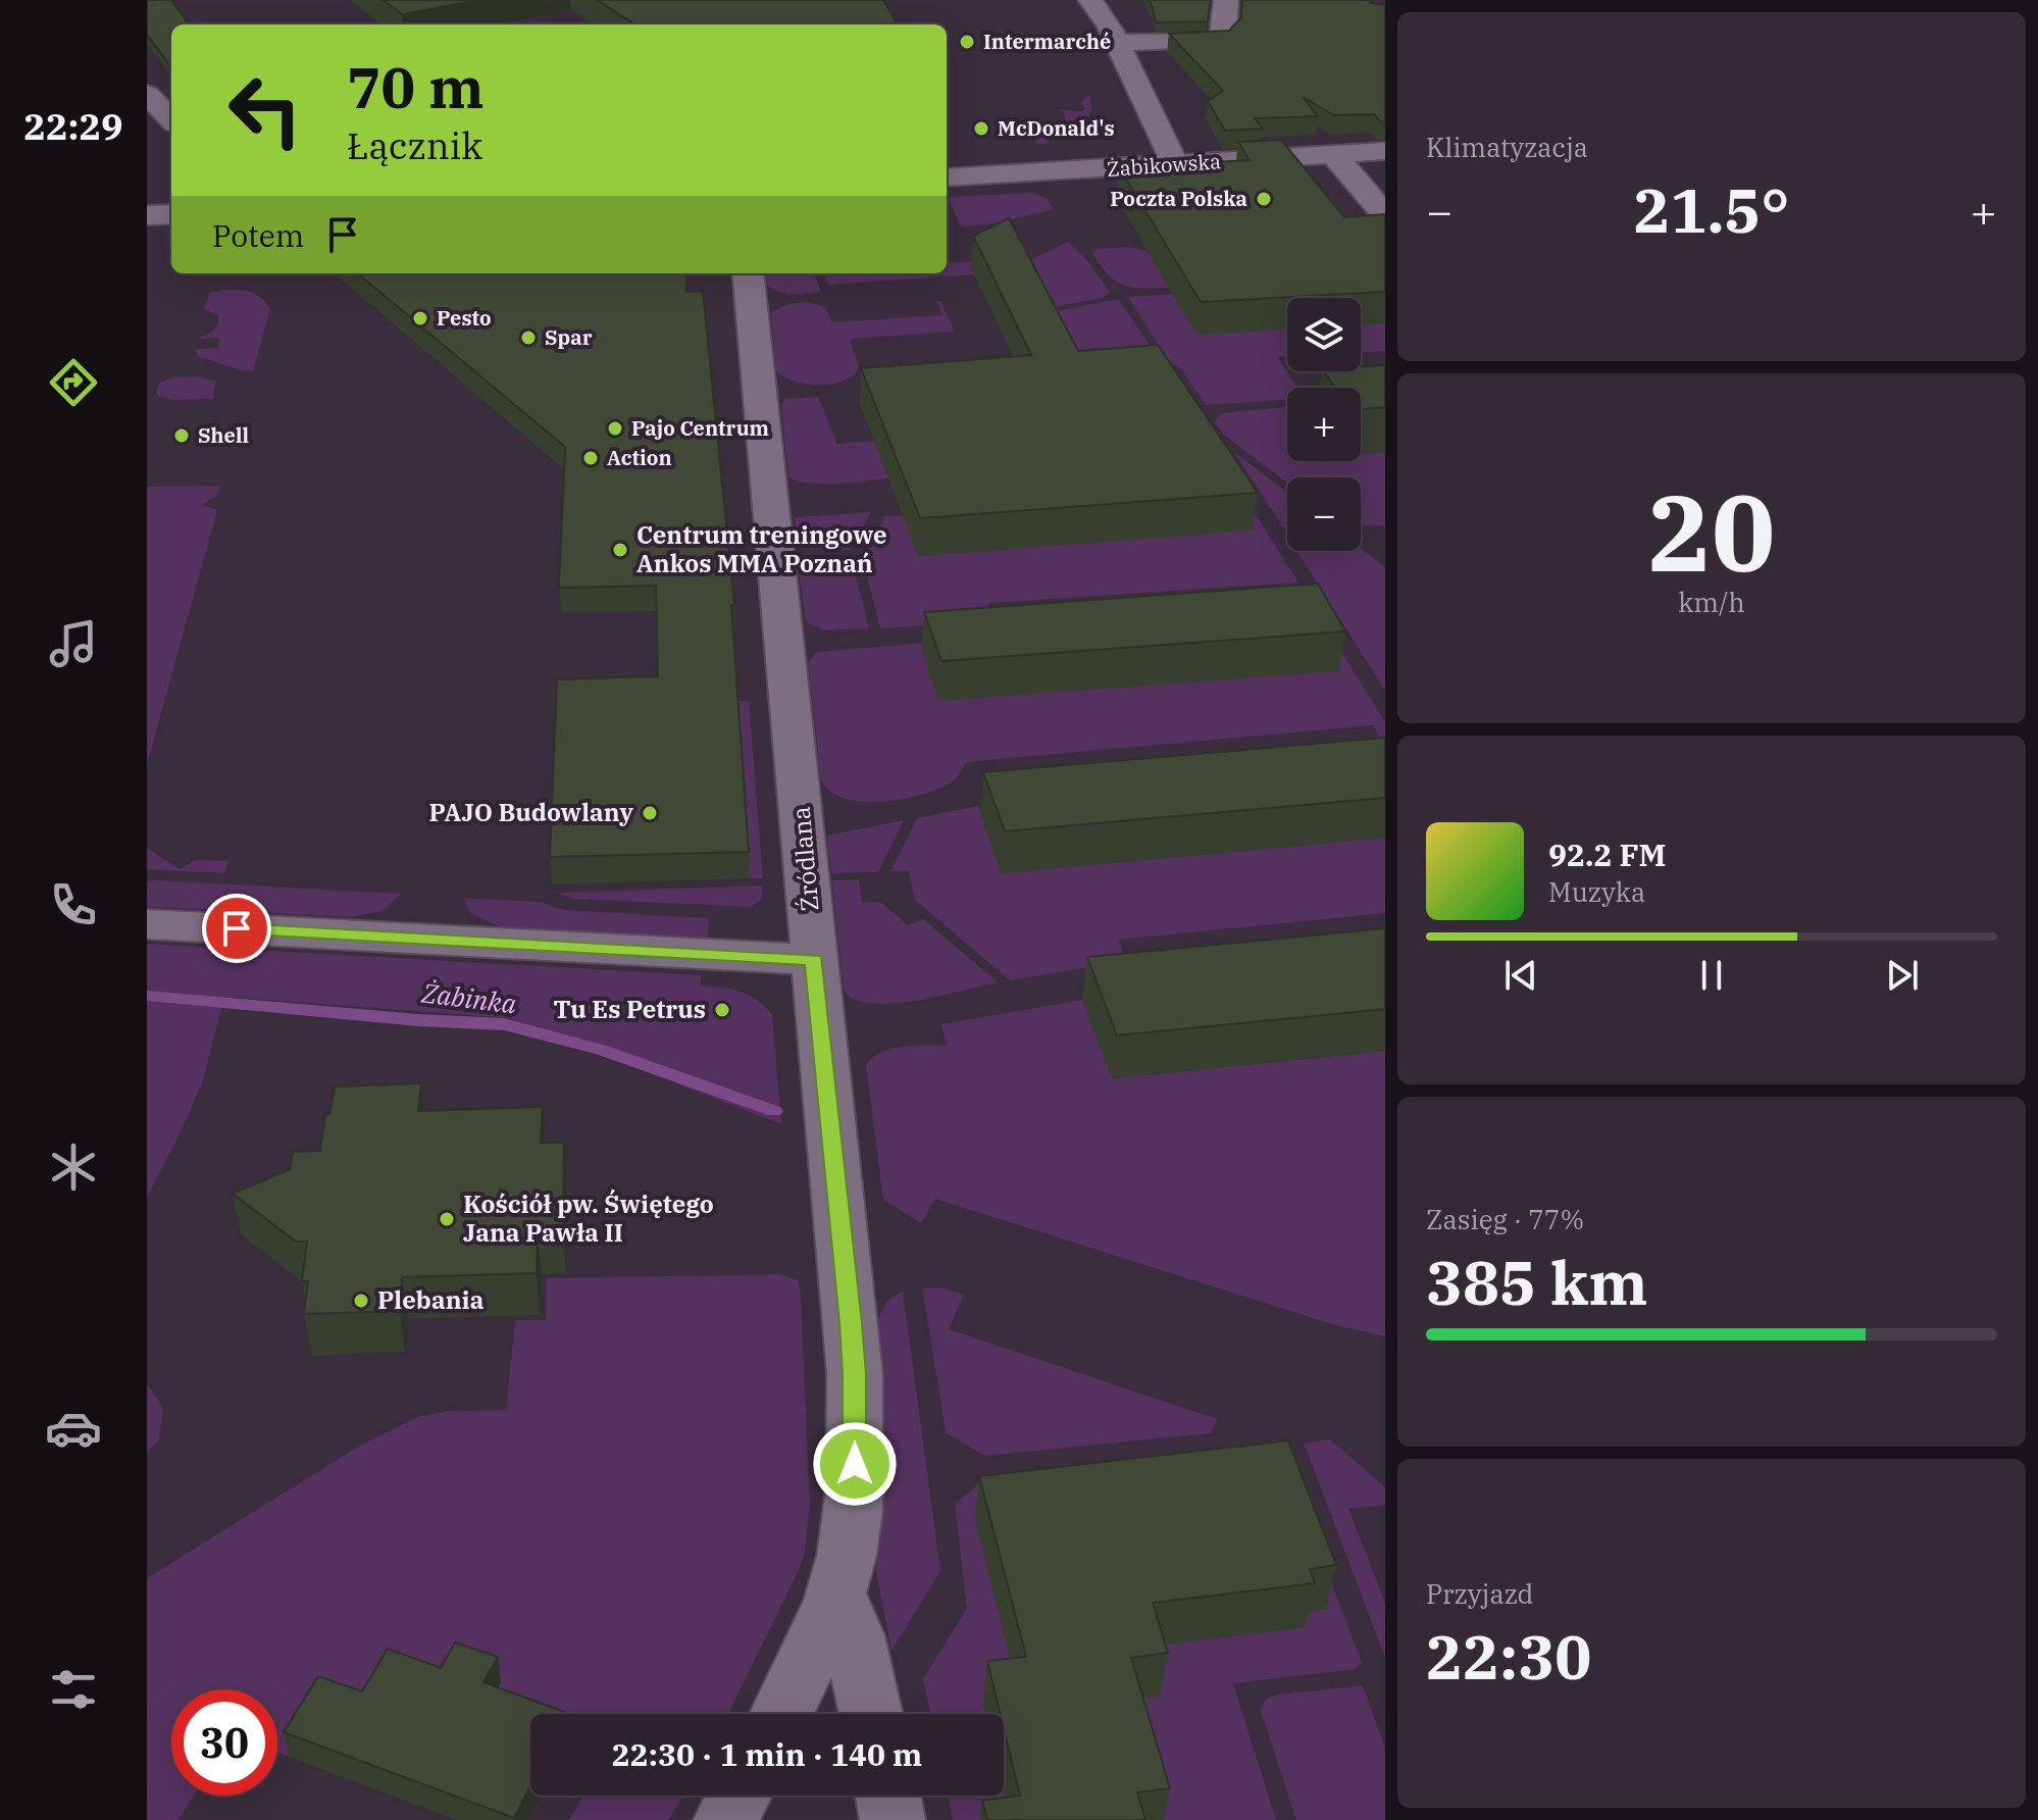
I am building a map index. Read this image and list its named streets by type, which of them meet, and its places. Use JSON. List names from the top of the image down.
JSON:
{
  "streets": {
    "street": ["Żabikowska", "Źródlana"]
  },
  "water": ["Żabinka"],
  "places": [
    "Intermarché",
    "McDonald's",
    "Poczta Polska",
    "Pesto",
    "Spar",
    "Pajo Centrum",
    "Shell",
    "Action",
    "Centrum treningowe Ankos MMA Poznań",
    "PAJO Budowlany",
    "Tu Es Petrus",
    "Kościół pw. Świętego Jana Pawła II",
    "Plebania"
  ],
  "page": {
    "tabs": "22:29",
    "tile": [
      "Klimatyzacja",
      ["20", "km/h"],
      ["Zasięg · 77%", "385 km"],
      ["Przyjazd", "22:30"]
    ],
    "turn": ["70 m", "Łącznik"],
    "heat": ["−", "21.5°", "+"],
    "then": "Potem",
    "map_buttons": ["+", "−"],
    "song": ["92.2 FM", "Muzyka"],
    "limit": "30",
    "trip": "22:30 · 1 min · 140 m"
  }
}
